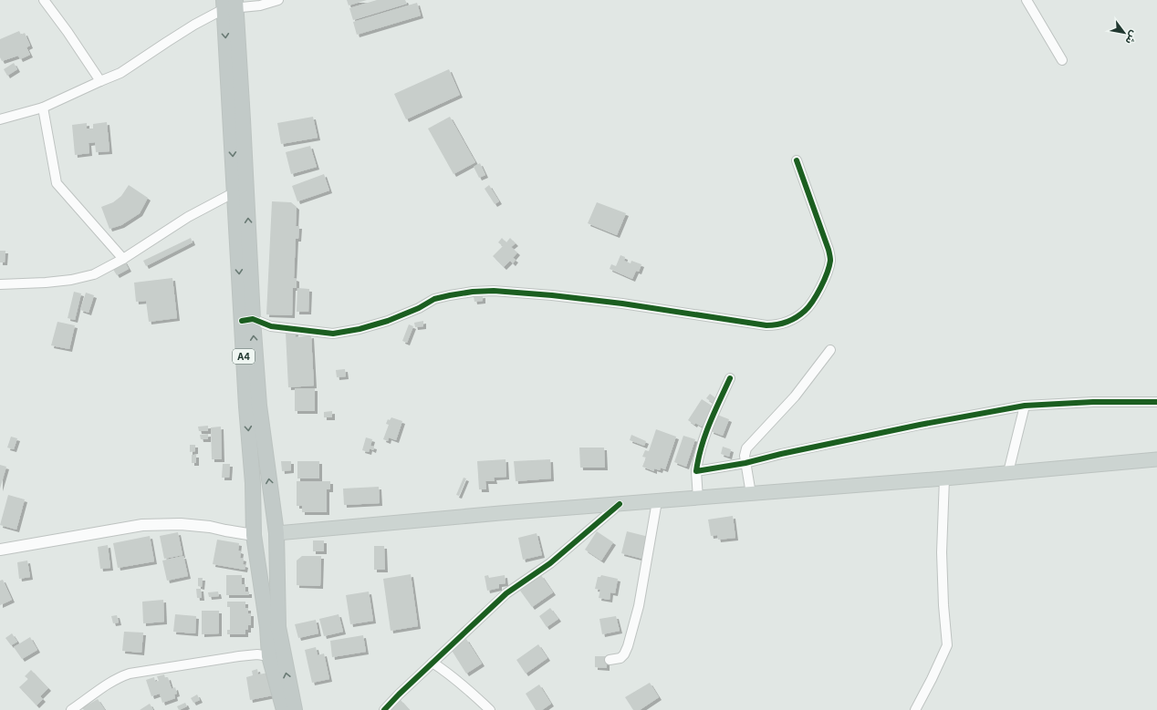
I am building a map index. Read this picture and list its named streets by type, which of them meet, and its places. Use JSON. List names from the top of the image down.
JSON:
{
  "streets": {
    "highway": ["A4"]
  },
  "north": "bottom right"
}
